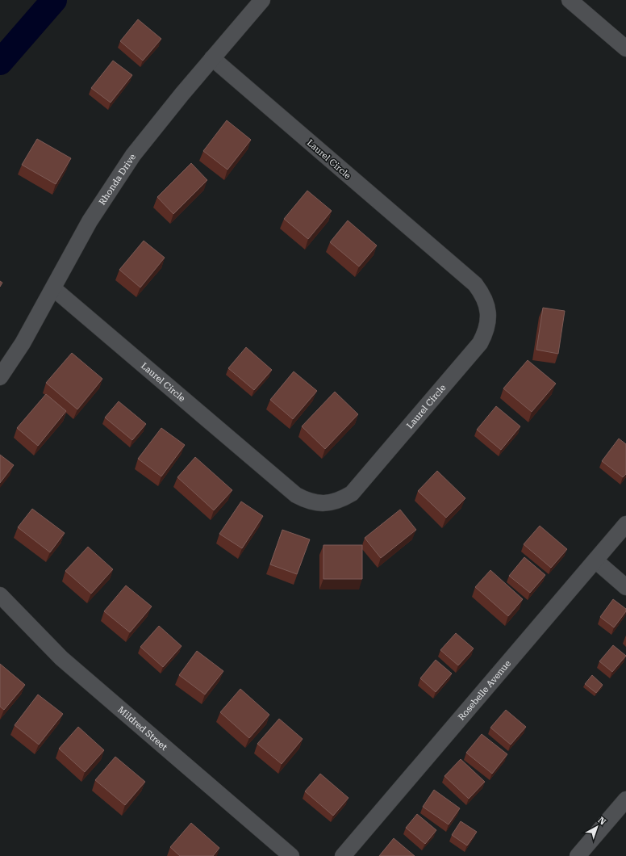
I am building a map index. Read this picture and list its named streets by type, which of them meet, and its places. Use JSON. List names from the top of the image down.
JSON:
{
  "streets": {
    "street": [
      "Laurel Circle",
      "Rhonda Drive",
      "Rosebelle Avenue",
      "Mildred Street"
    ]
  },
  "crossings": [
    ["Laurel Circle", "Rhonda Drive"]
  ],
  "north": "top right"
}
